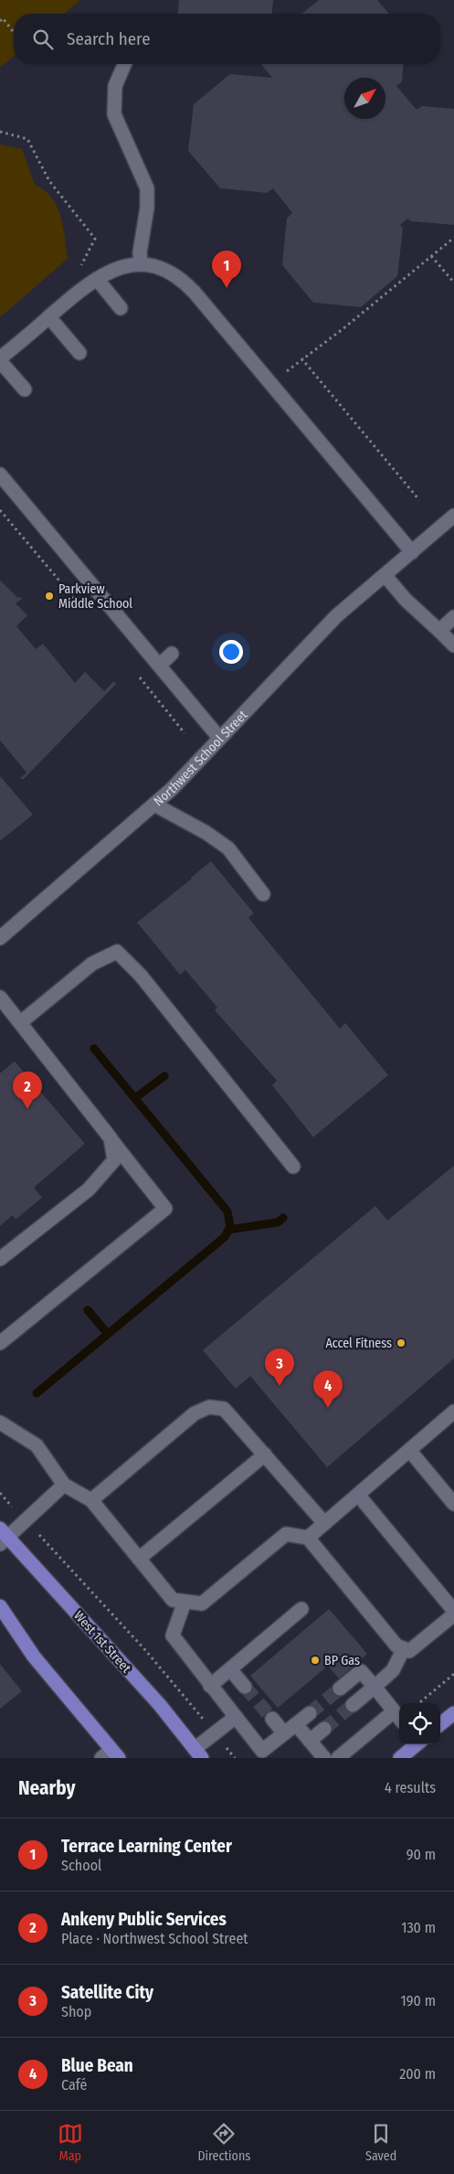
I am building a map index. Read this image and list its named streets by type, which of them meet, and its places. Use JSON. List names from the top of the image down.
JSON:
{
  "streets": {
    "main road": ["West 1st Street"],
    "street": ["Northwest School Street"]
  },
  "places": ["Parkview Middle School", "Accel Fitness", "BP Gas"],
  "north": "top right",
  "page": {
    "search": "Search here",
    "pins": [
      "1",
      "2",
      "3",
      "4"
    ],
    "heading": ["Nearby", "4 results"],
    "list": [
      {
        "mark": "1",
        "name": "Terrace Learning Center",
        "note": "School",
        "value": "90 m"
      },
      {
        "mark": "2",
        "name": "Ankeny Public Services",
        "note": "Place · Northwest School Street",
        "value": "130 m"
      },
      {
        "mark": "3",
        "name": "Satellite City",
        "note": "Shop",
        "value": "190 m"
      },
      {
        "mark": "4",
        "name": "Blue Bean",
        "note": "Café",
        "value": "200 m"
      }
    ],
    "nav": ["Map", "Directions", "Saved"]
  }
}
